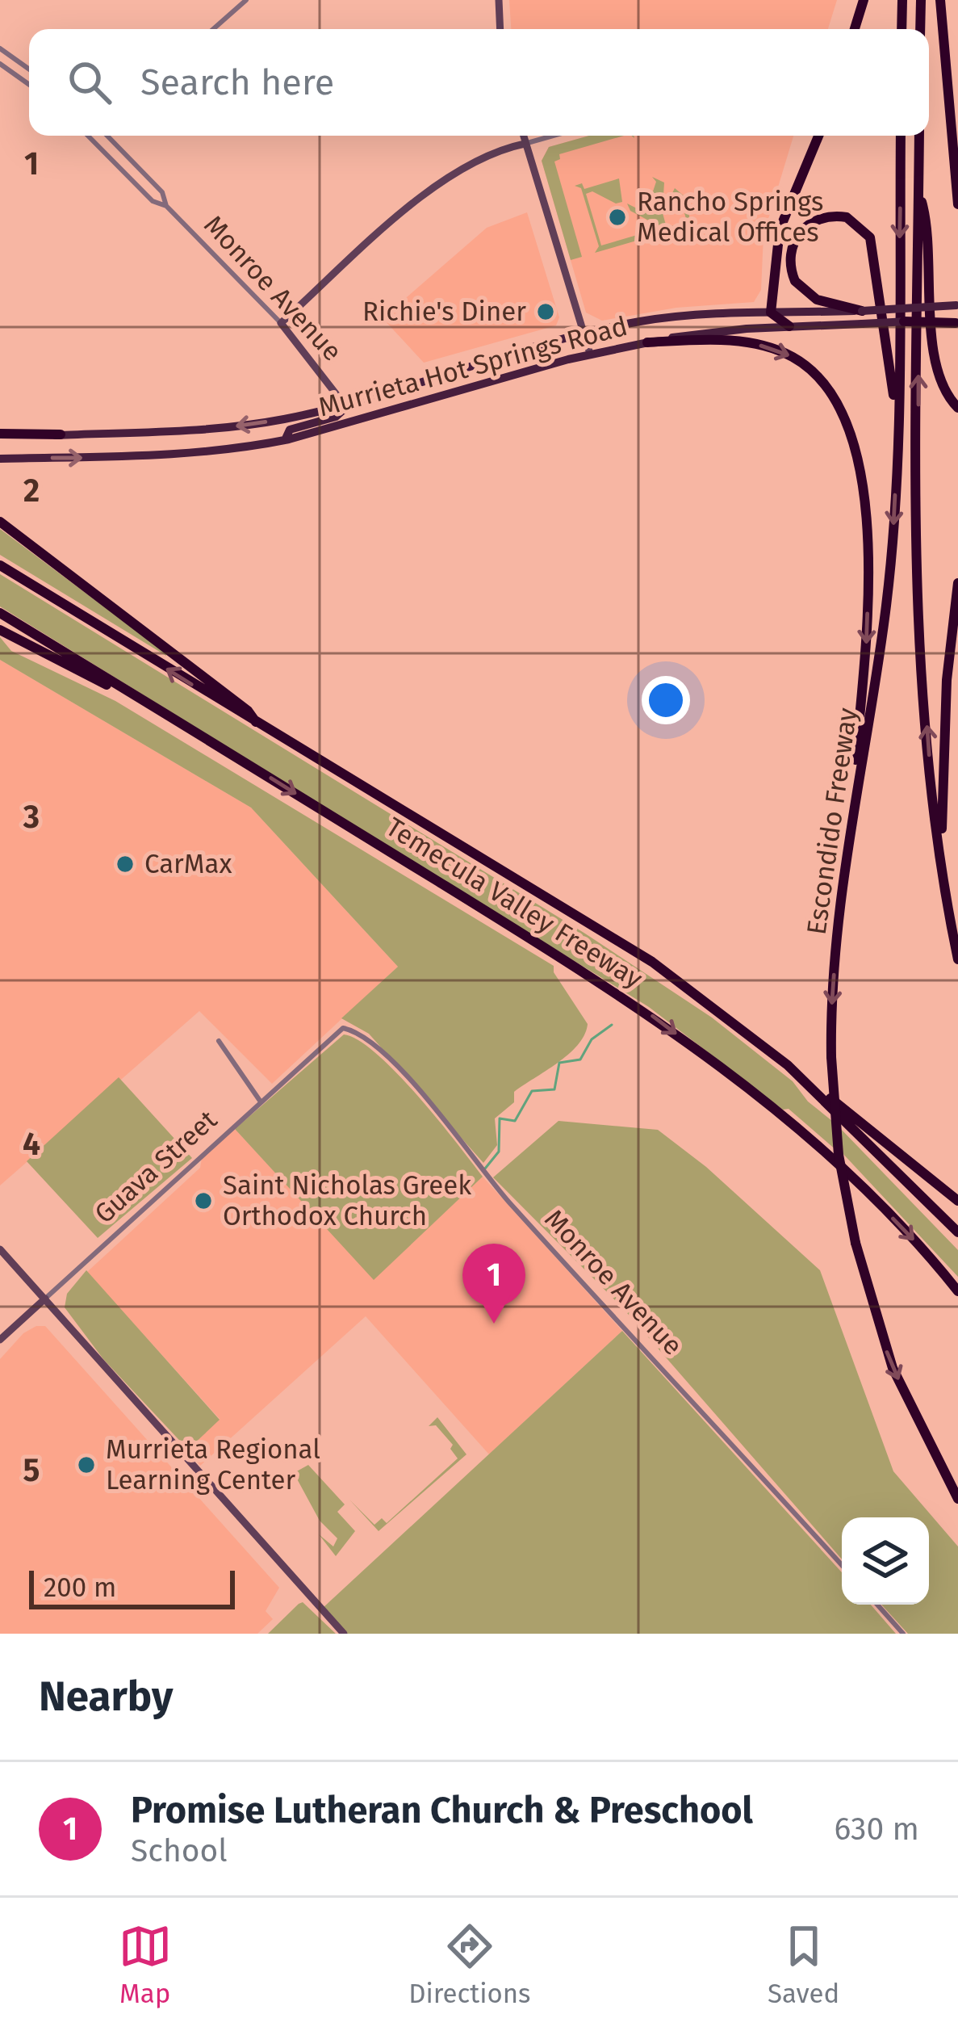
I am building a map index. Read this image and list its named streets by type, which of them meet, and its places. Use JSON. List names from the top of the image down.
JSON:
{
  "streets": {
    "highway": ["Escondido Freeway", "Temecula Valley Freeway"],
    "main road": ["Murrieta Hot Springs Road"],
    "street": ["Monroe Avenue", "Guava Street"]
  },
  "crossings": [
    ["Monroe Avenue", "Murrieta Hot Springs Road"],
    ["Monroe Avenue", "Guava Street"]
  ],
  "places": [
    "Rancho Springs Medical Offices",
    "Richie's Diner",
    "CarMax",
    "Saint Nicholas Greek Orthodox Church",
    "Murrieta Regional Learning Center"
  ],
  "scale_bar": "200 m",
  "page": {
    "search": "Search here",
    "pins": "1",
    "scale": "200 m",
    "heading": "Nearby",
    "list": [
      {
        "mark": "1",
        "name": "Promise Lutheran Church & Preschool",
        "note": "School",
        "value": "630 m"
      }
    ],
    "nav": ["Map", "Directions", "Saved"]
  },
  "grid": {
    "rows": [
      "1",
      "2",
      "3",
      "4",
      "5"
    ]
  }
}
